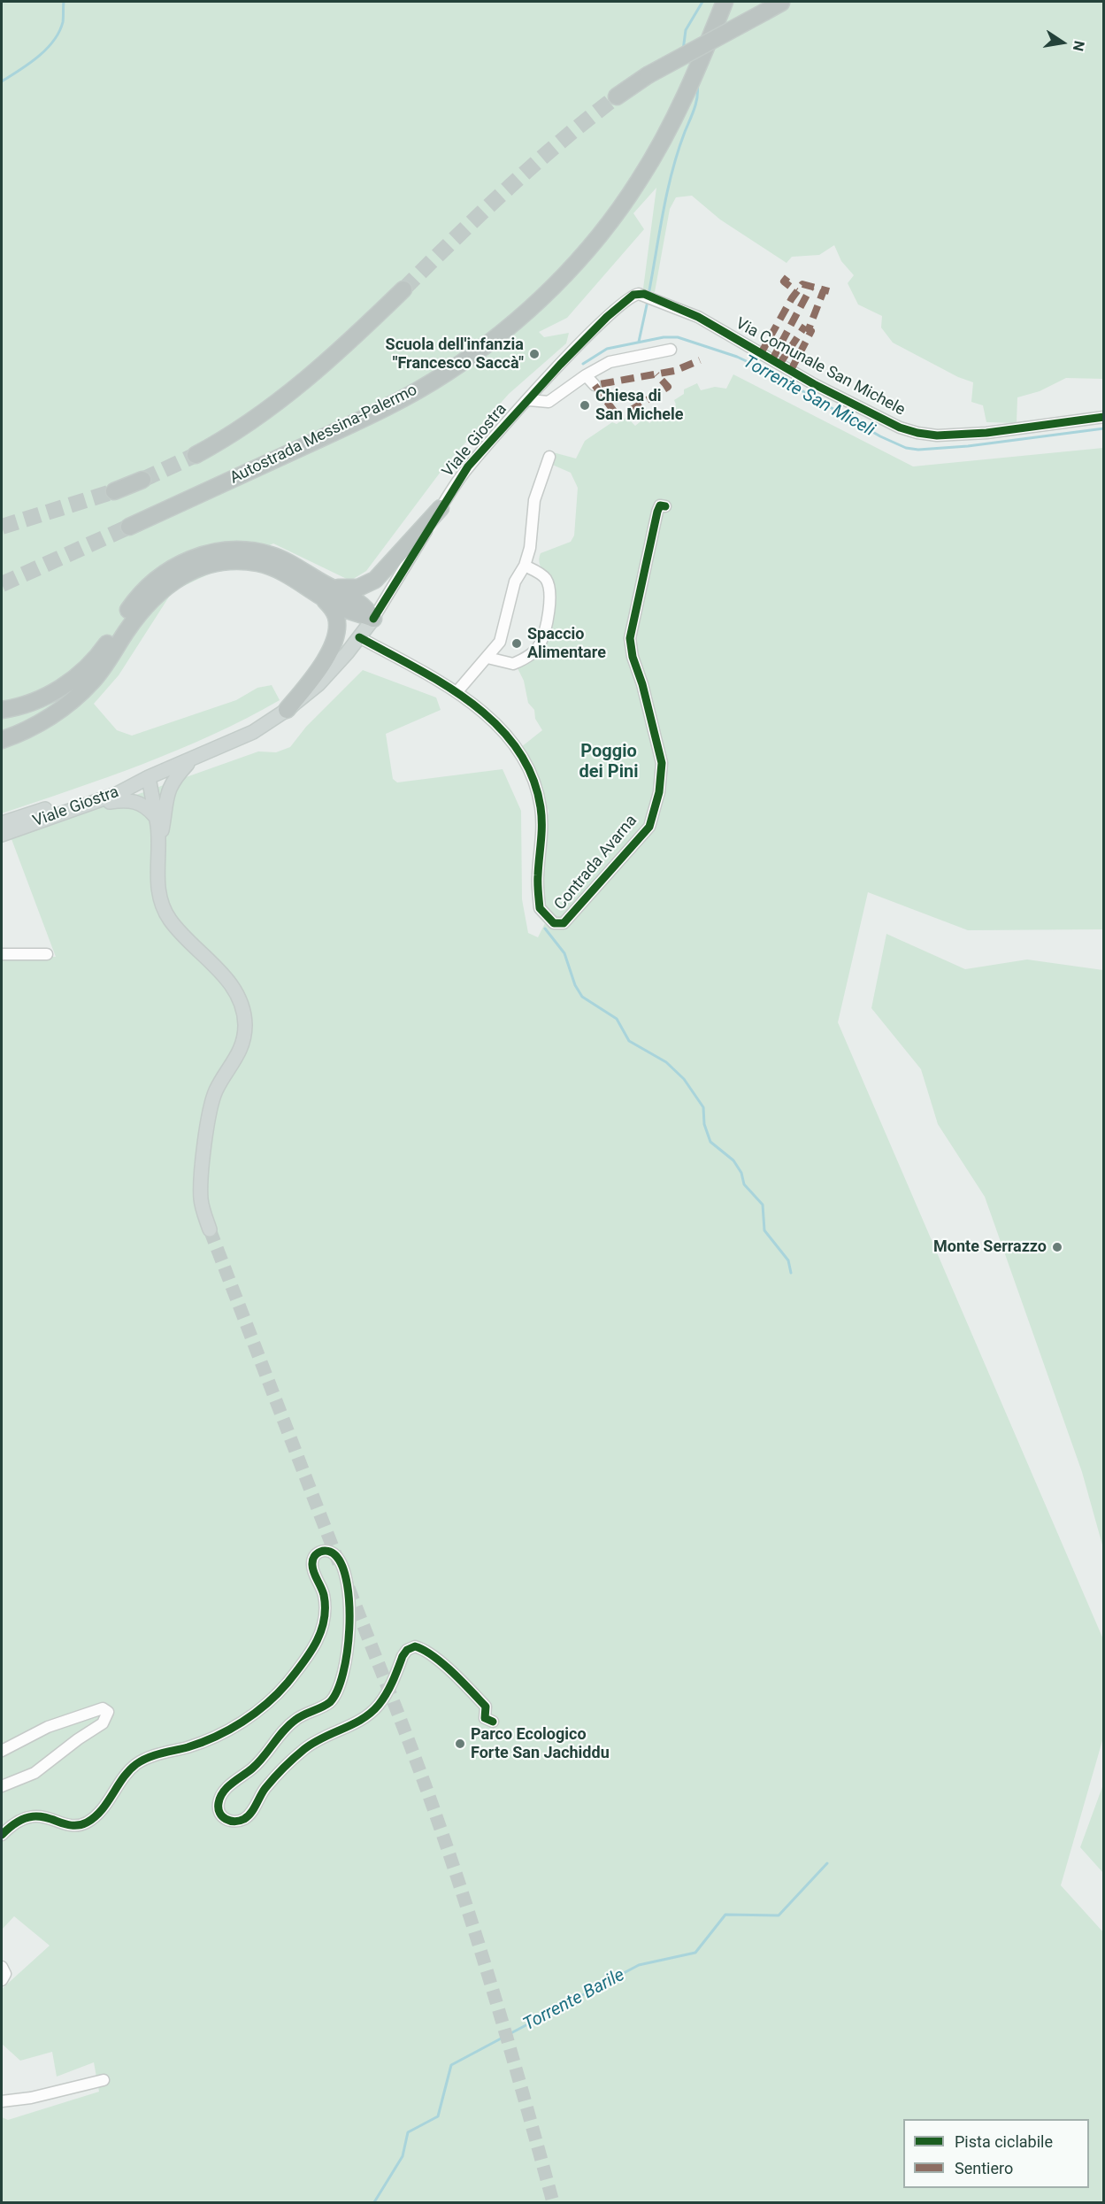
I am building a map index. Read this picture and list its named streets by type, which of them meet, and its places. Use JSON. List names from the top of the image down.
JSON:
{
  "streets": {
    "highway": ["Autostrada Messina-Palermo"],
    "main road": ["Viale Giostra"],
    "street": ["Via Comunale San Michele", "Contrada Avarna"]
  },
  "crossings": [
    ["Via Comunale San Michele", "Viale Giostra"]
  ],
  "districts": ["Poggio dei Pini"],
  "water": ["Torrente San Miceli", "Torrente Barile"],
  "places": [
    "Scuola dell'infanzia \"Francesco Saccà\"",
    "Chiesa di San Michele",
    "Spaccio Alimentare",
    "Monte Serrazzo",
    "Parco Ecologico Forte San Jachiddu"
  ],
  "legend": ["Pista ciclabile", "Sentiero"],
  "north": "right"
}
